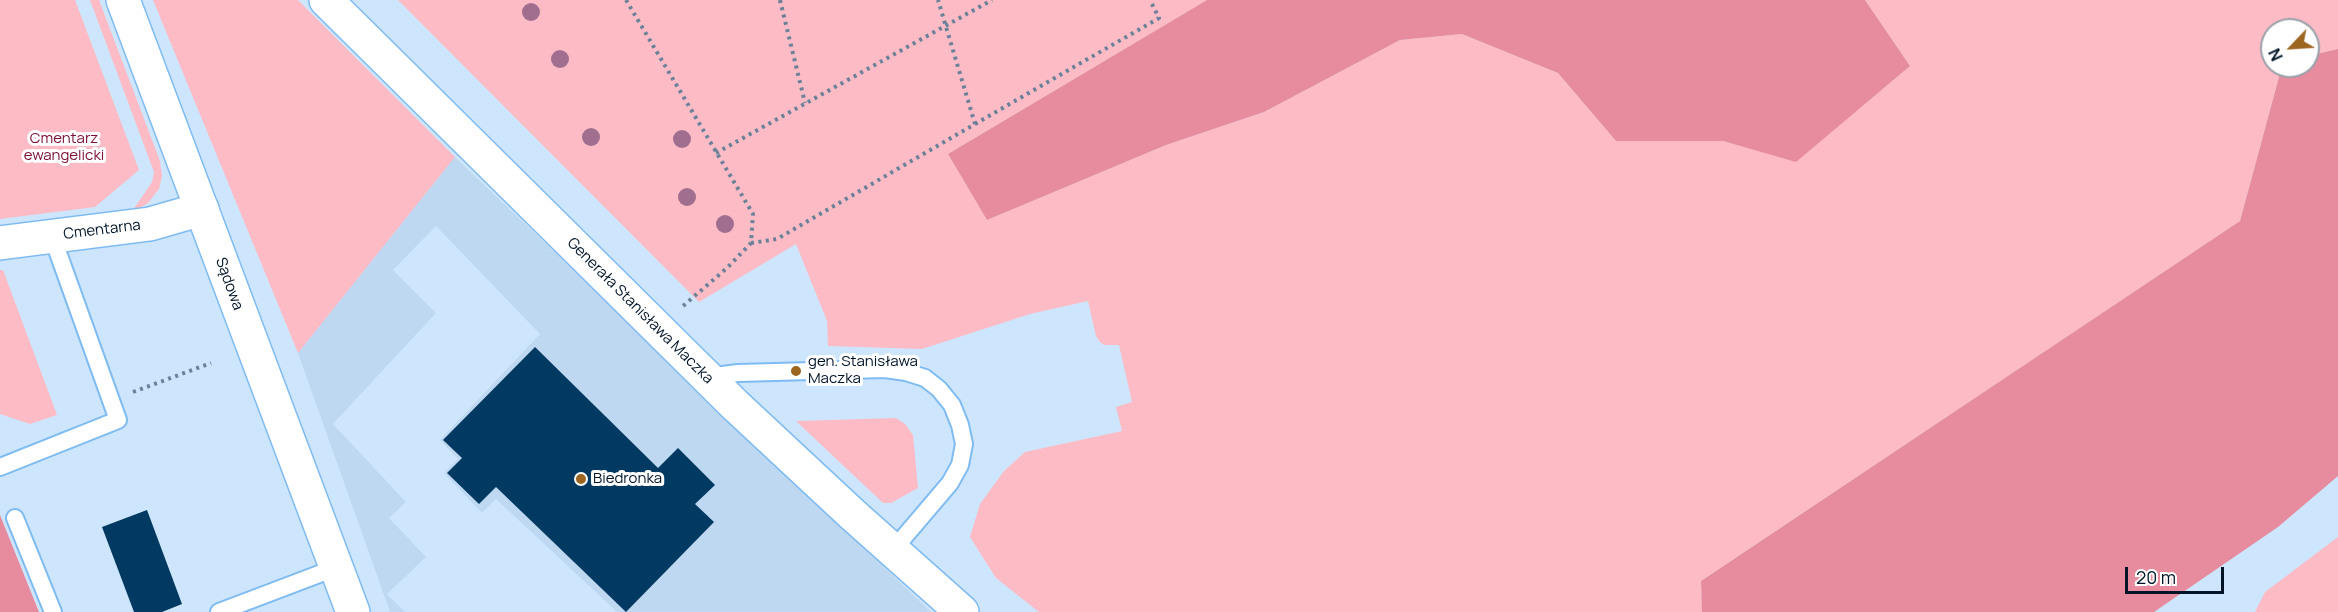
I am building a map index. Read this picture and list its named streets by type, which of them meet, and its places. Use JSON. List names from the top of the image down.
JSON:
{
  "streets": {
    "street": ["Cmentarna", "Sądowa", "Generała Stanisława Maczka"]
  },
  "crossings": [
    ["Cmentarna", "Sądowa"]
  ],
  "parks": ["Cmentarz ewangelicki"],
  "places": ["gen. Stanisława Maczka", "Biedronka"],
  "scale_bar": "20 m",
  "north": "bottom left"
}
